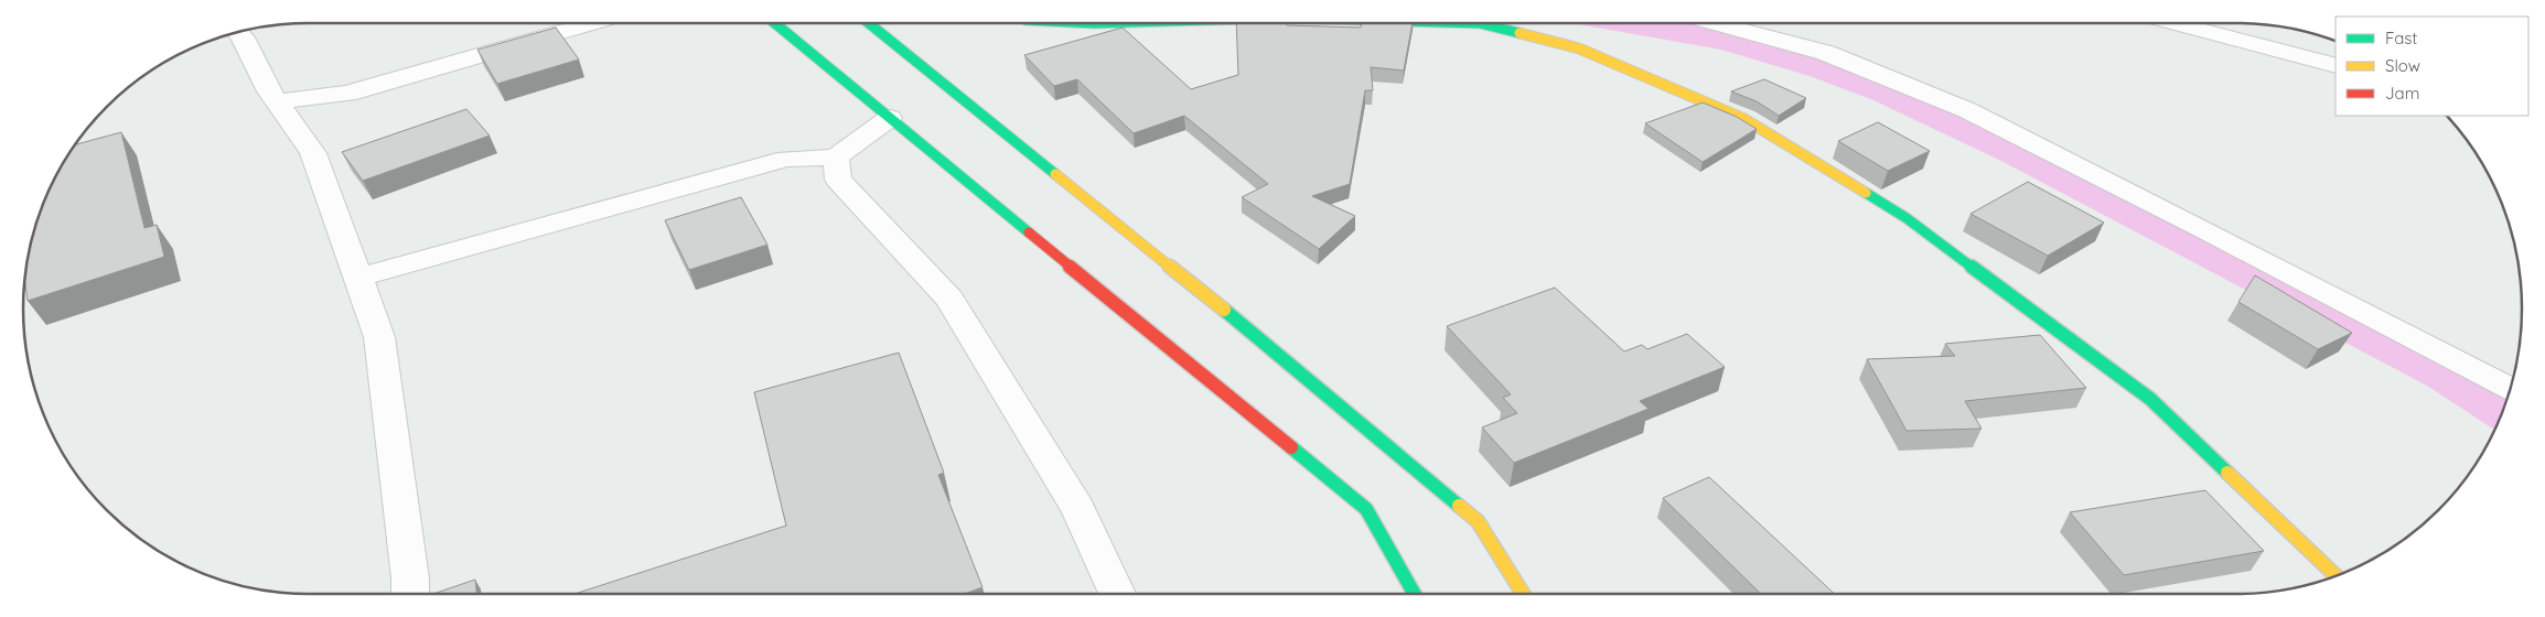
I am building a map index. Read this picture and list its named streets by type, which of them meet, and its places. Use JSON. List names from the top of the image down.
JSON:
{
  "legend": ["Fast", "Slow", "Jam"]
}
